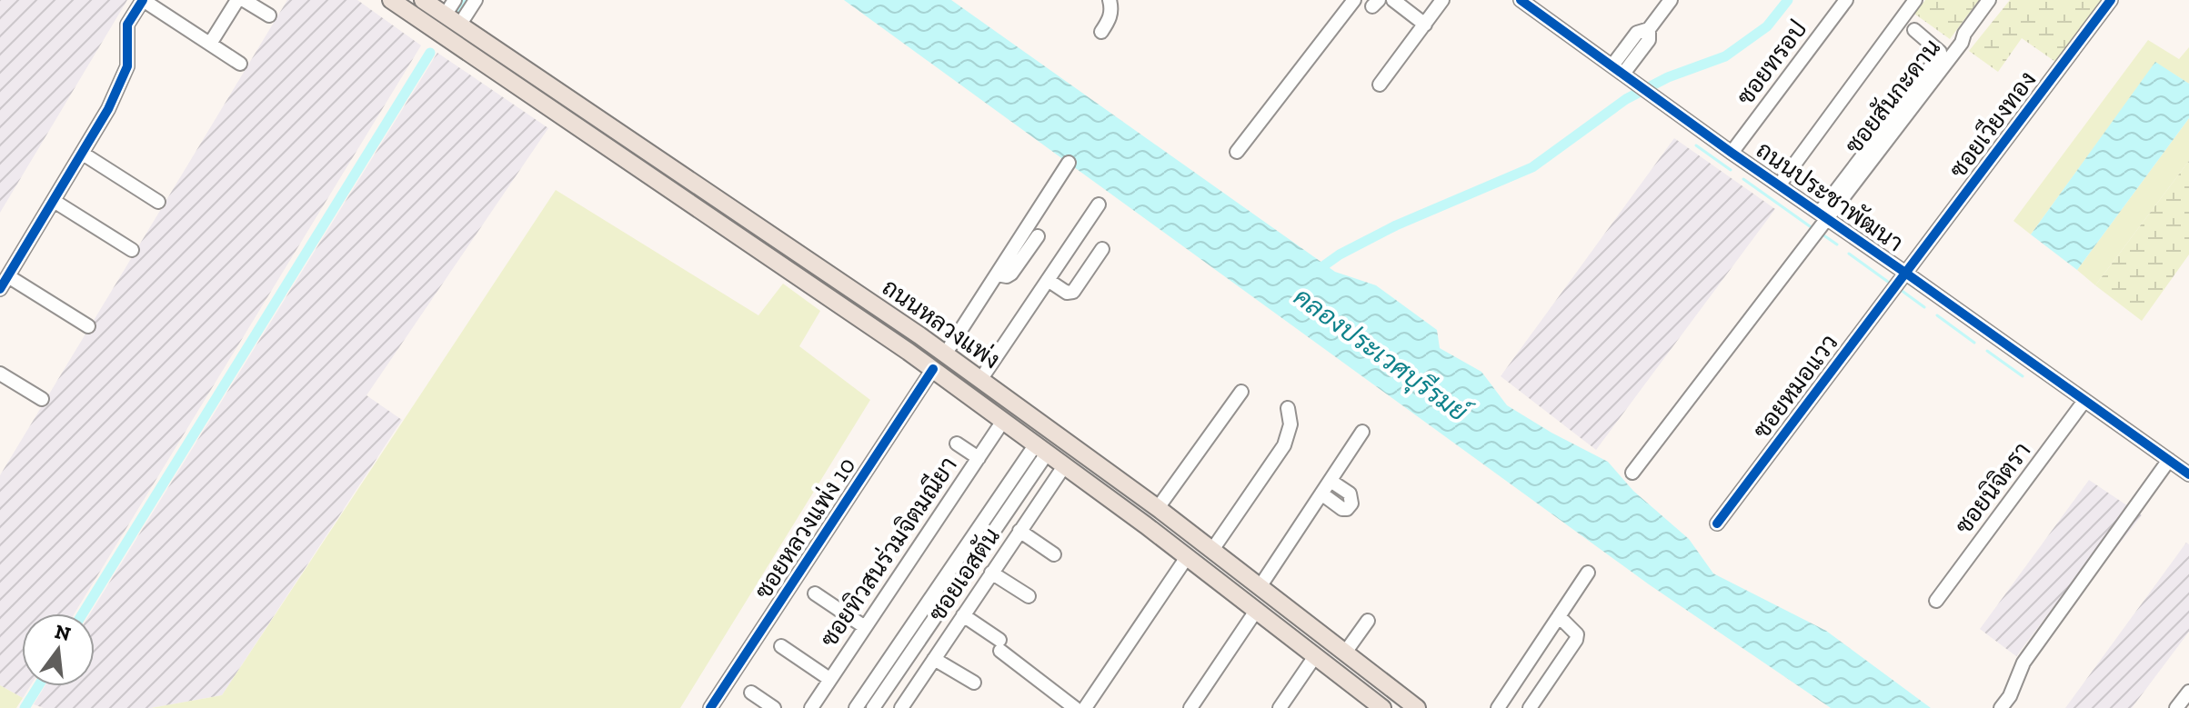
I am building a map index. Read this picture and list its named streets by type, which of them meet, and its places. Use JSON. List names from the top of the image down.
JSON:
{
  "streets": {
    "main road": ["ถนนหลวงแพ่ง"],
    "street": [
      "ซอยทรอป",
      "ซอยสันกะดาน",
      "ซอยเวียงทอง",
      "ถนนประชาพัฒนา",
      "ซอยหมอแวว",
      "ซอยนิจิตรา",
      "ซอยหลวงแพ่ง 10",
      "ซอยทิวสนร่วมจิตมณียา",
      "ซอยเอสตัน"
    ]
  },
  "crossings": [
    ["ซอยทรอป", "ถนนประชาพัฒนา"],
    ["ซอยสันกะดาน", "ถนนประชาพัฒนา"],
    ["ซอยเวียงทอง", "ถนนประชาพัฒนา"],
    ["ซอยเวียงทอง", "ซอยหมอแวว"],
    ["ถนนประชาพัฒนา", "ซอยหมอแวว"],
    ["ถนนประชาพัฒนา", "ซอยนิจิตรา"],
    ["ถนนหลวงแพ่ง", "ซอยหลวงแพ่ง 10"],
    ["ถนนหลวงแพ่ง", "ซอยทิวสนร่วมจิตมณียา"],
    ["ถนนหลวงแพ่ง", "ซอยเอสตัน"]
  ],
  "water": ["คลองประเวศบุรีรมย์"],
  "north": "top"
}
